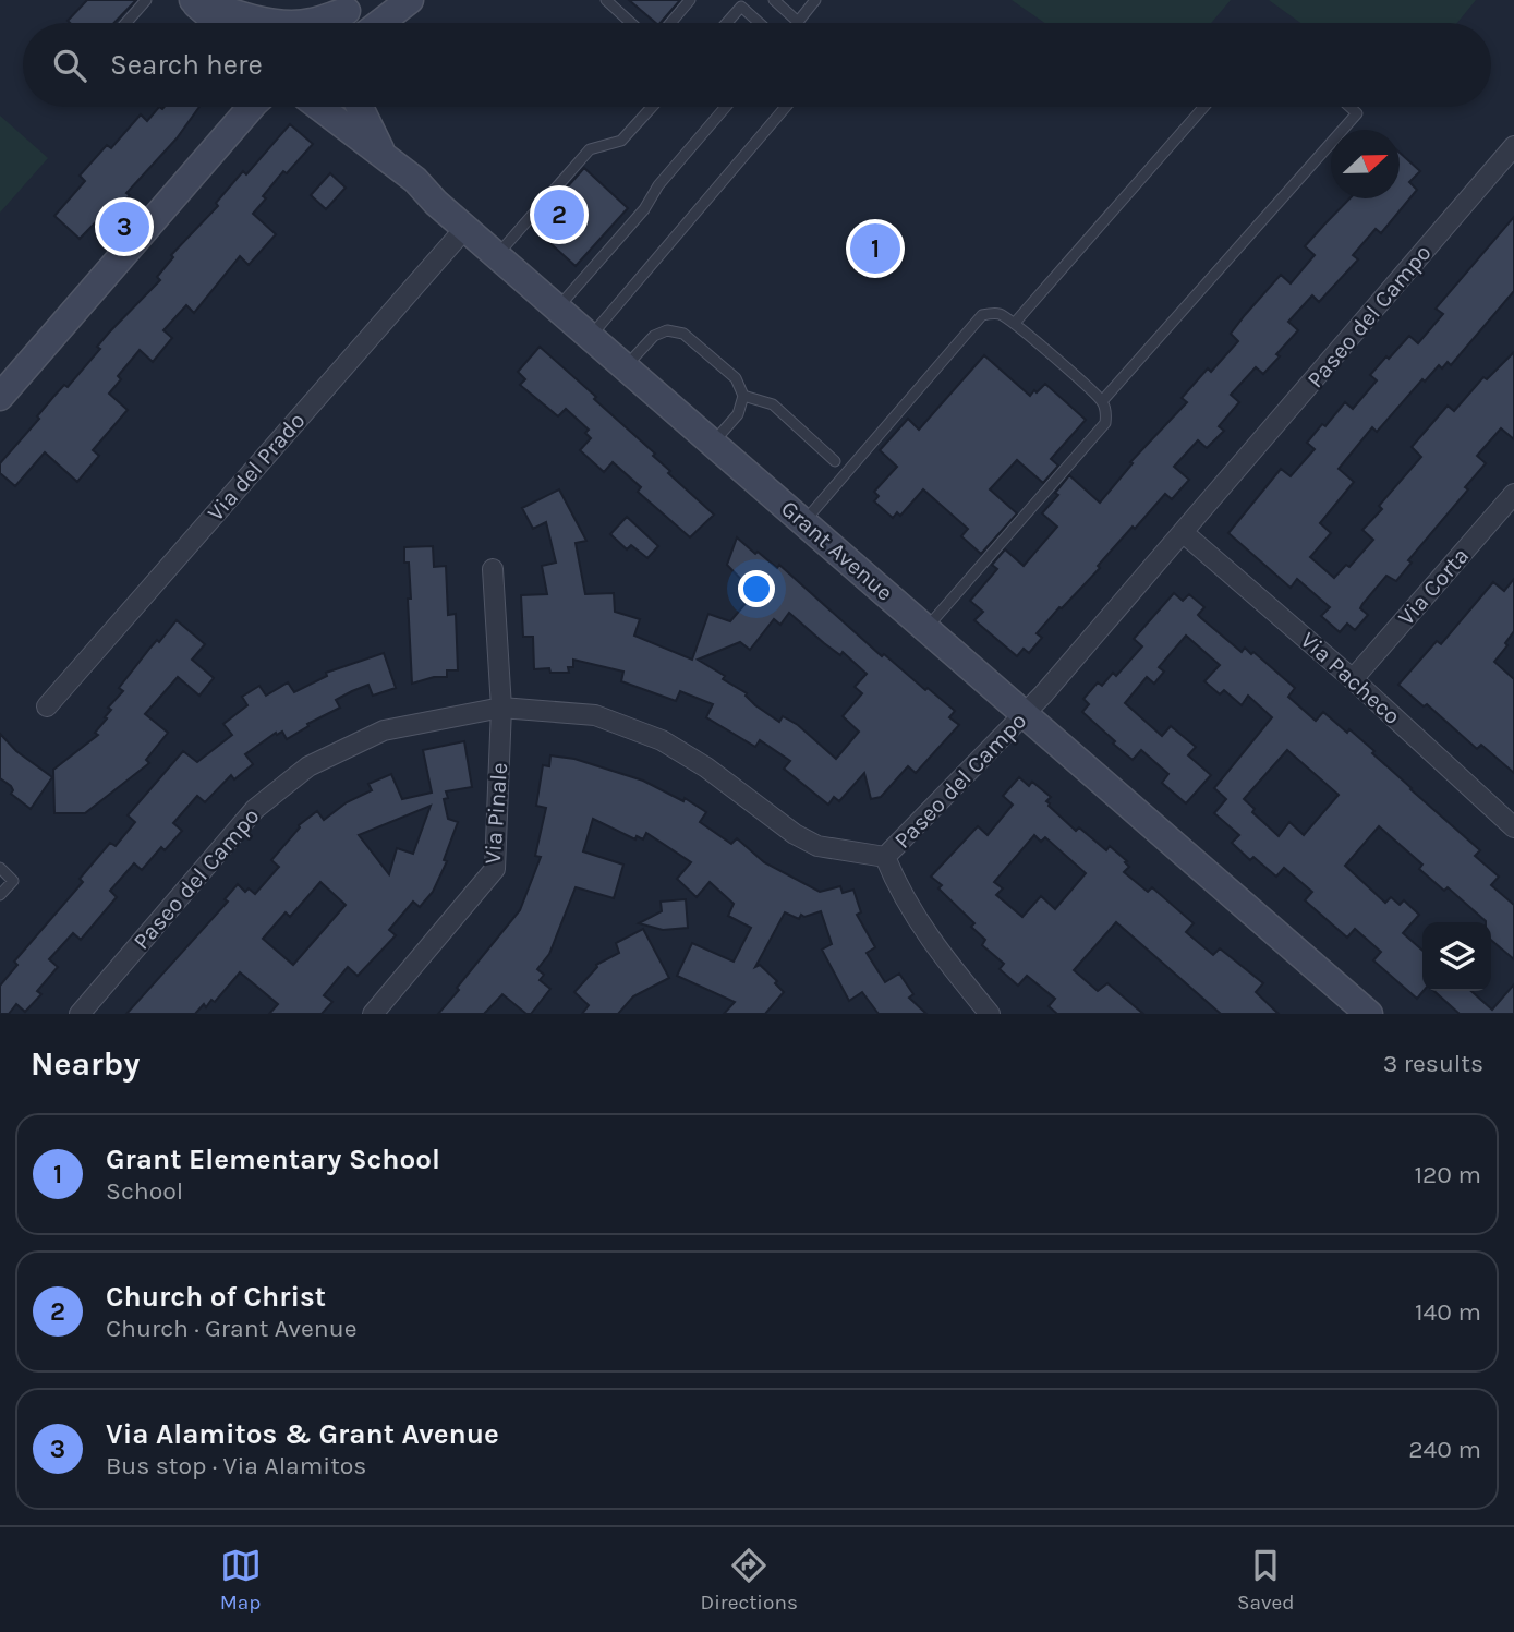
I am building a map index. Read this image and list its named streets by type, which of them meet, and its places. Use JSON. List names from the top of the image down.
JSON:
{
  "streets": {
    "main road": ["Grant Avenue"],
    "street": [
      "Paseo del Campo",
      "Via del Prado",
      "Via Corta",
      "Via Pacheco",
      "Via Pinale"
    ]
  },
  "crossings": [
    ["Paseo del Campo", "Grant Avenue"],
    ["Paseo del Campo", "Via Pacheco"],
    ["Paseo del Campo", "Via Pinale"],
    ["Via del Prado", "Grant Avenue"],
    ["Via Corta", "Via Pacheco"]
  ],
  "north": "right",
  "page": {
    "search": "Search here",
    "pins": ["2", "3", "1"],
    "heading": ["Nearby", "3 results"],
    "list": [
      {
        "mark": "1",
        "name": "Grant Elementary School",
        "note": "School",
        "value": "120 m"
      },
      {
        "mark": "2",
        "name": "Church of Christ",
        "note": "Church · Grant Avenue",
        "value": "140 m"
      },
      {
        "mark": "3",
        "name": "Via Alamitos & Grant Avenue",
        "note": "Bus stop · Via Alamitos",
        "value": "240 m"
      }
    ],
    "nav": ["Map", "Directions", "Saved"]
  }
}
